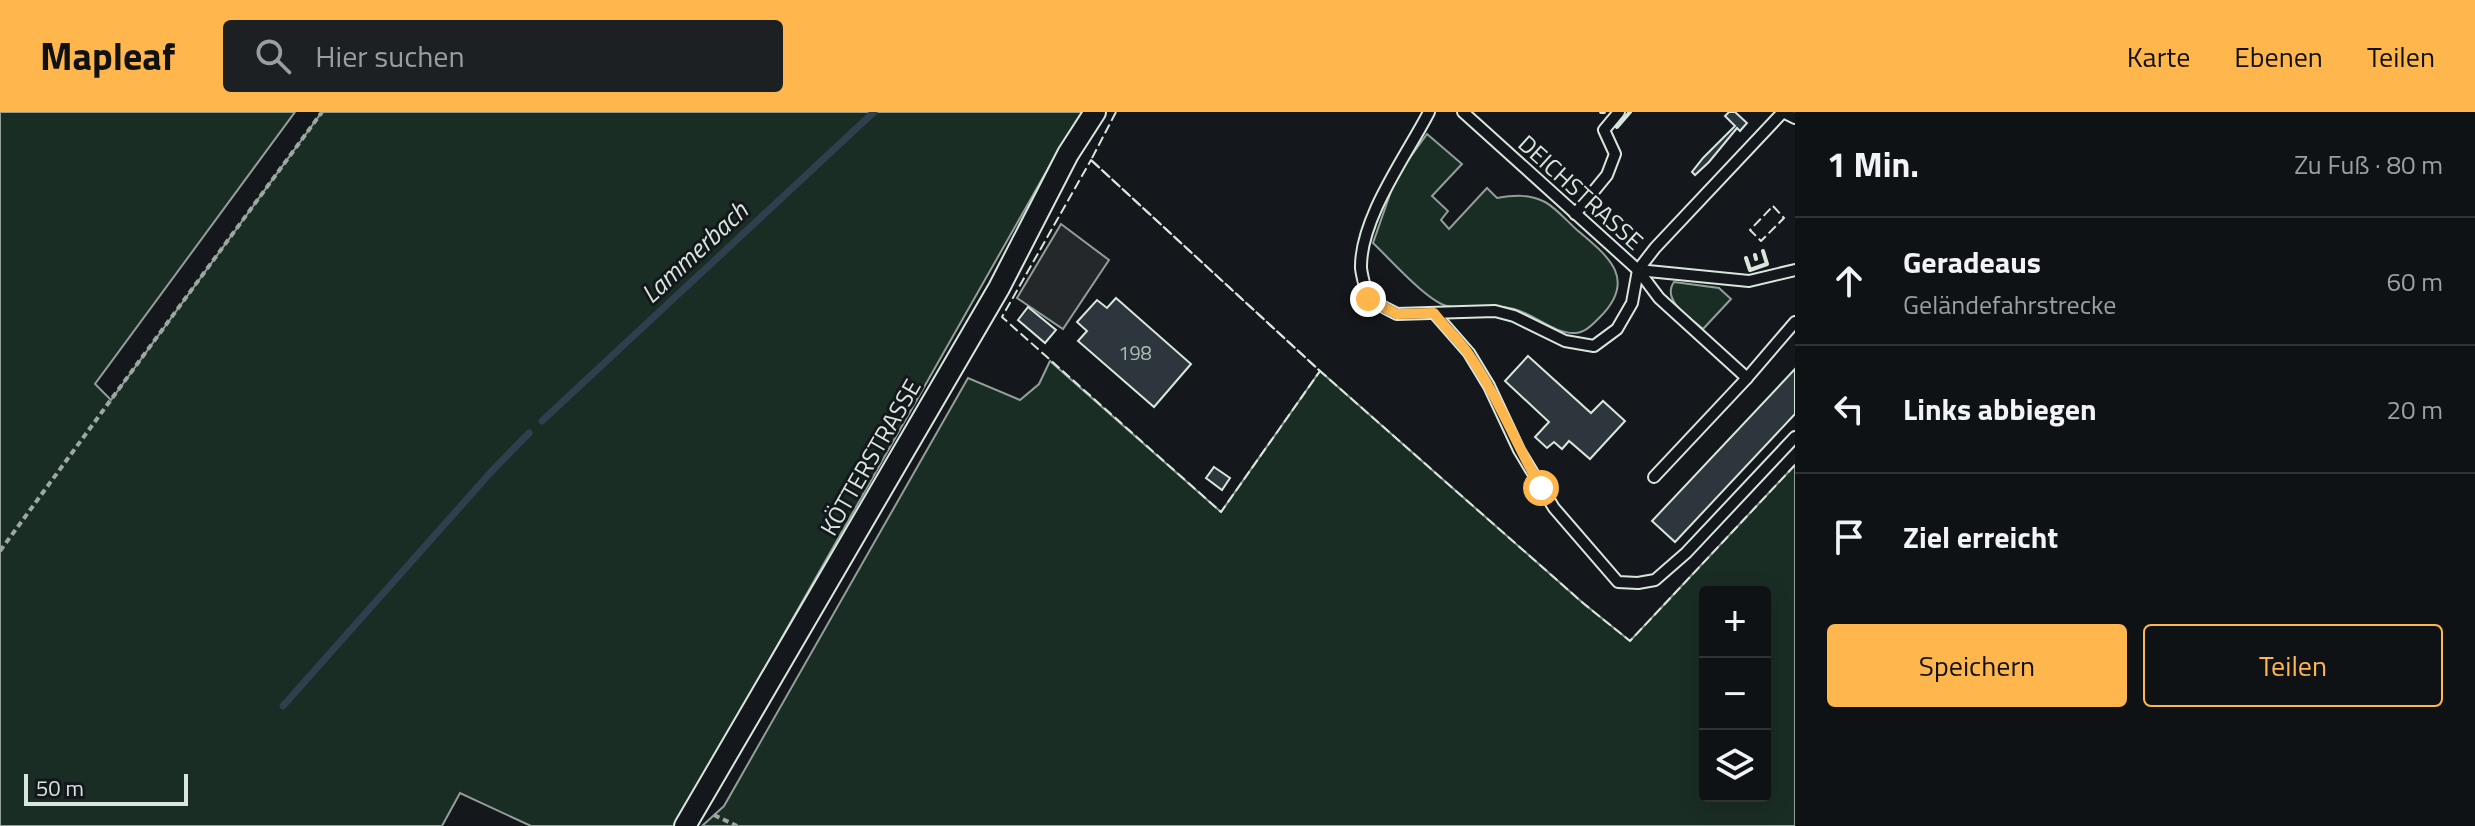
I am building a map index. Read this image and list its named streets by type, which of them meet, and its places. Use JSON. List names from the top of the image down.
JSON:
{
  "streets": {
    "street": ["KÖTTERSTRASSE"],
    "lane": ["DEICHSTRASSE"]
  },
  "water": ["Lammerbach"],
  "house_numbers": ["198"],
  "scale_bar": "50 m",
  "page": {
    "header": "Mapleaf",
    "search": "Hier suchen",
    "nav": ["Karte", "Ebenen", "Teilen"],
    "heading": ["1 Min.", "Zu Fuß · 80 m"],
    "list": [
      ["Geradeaus", "Geländefahrstrecke", "60 m"],
      ["Links abbiegen", "20 m"],
      "Ziel erreicht"
    ],
    "map_buttons": ["+", "−"],
    "buttons": ["Speichern", "Teilen"],
    "scale": "50 m"
  }
}
